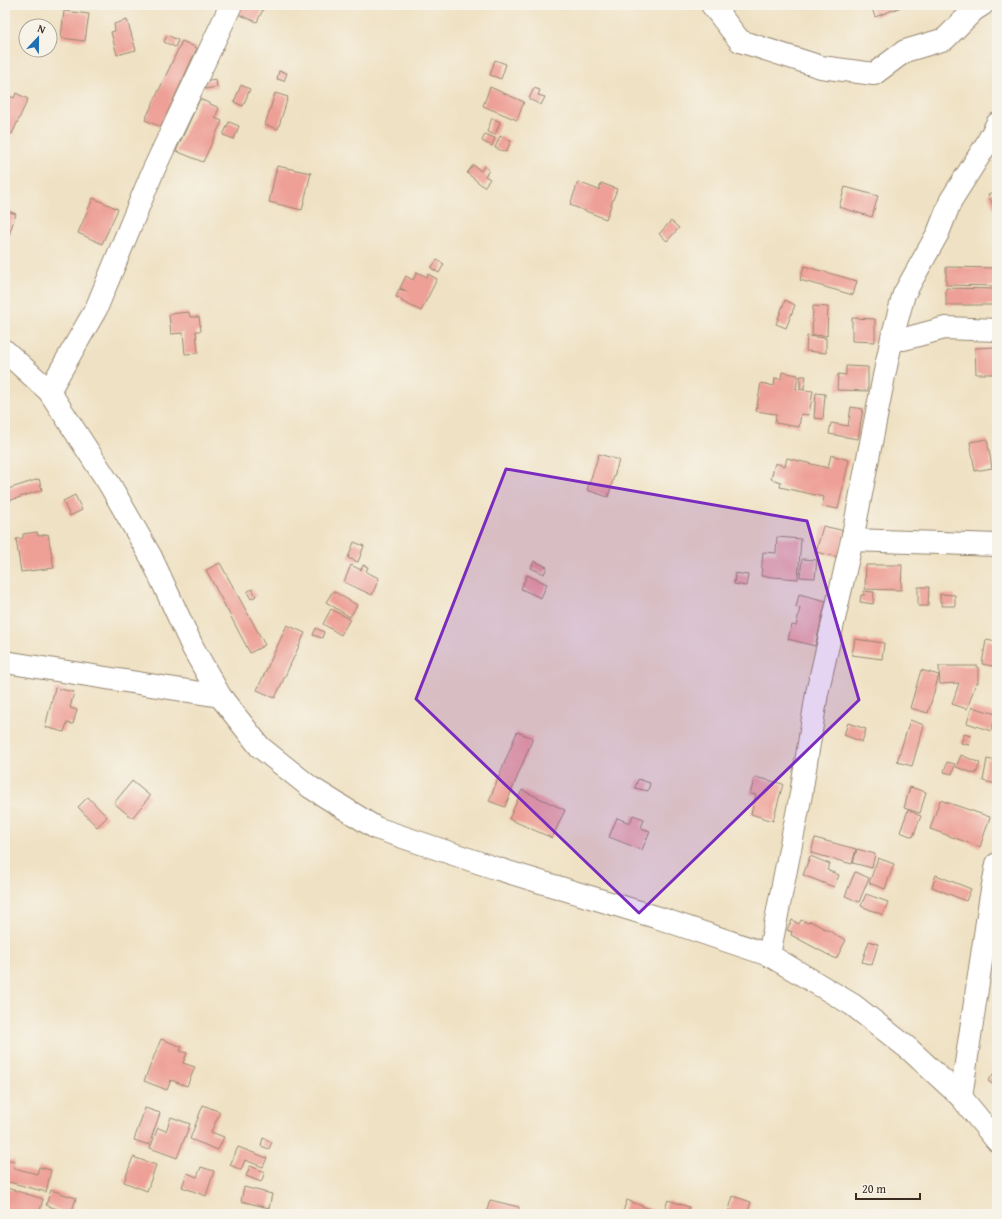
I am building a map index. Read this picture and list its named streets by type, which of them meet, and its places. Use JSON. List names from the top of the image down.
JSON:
{
  "scale_bar": "20 m",
  "north": "top"
}
